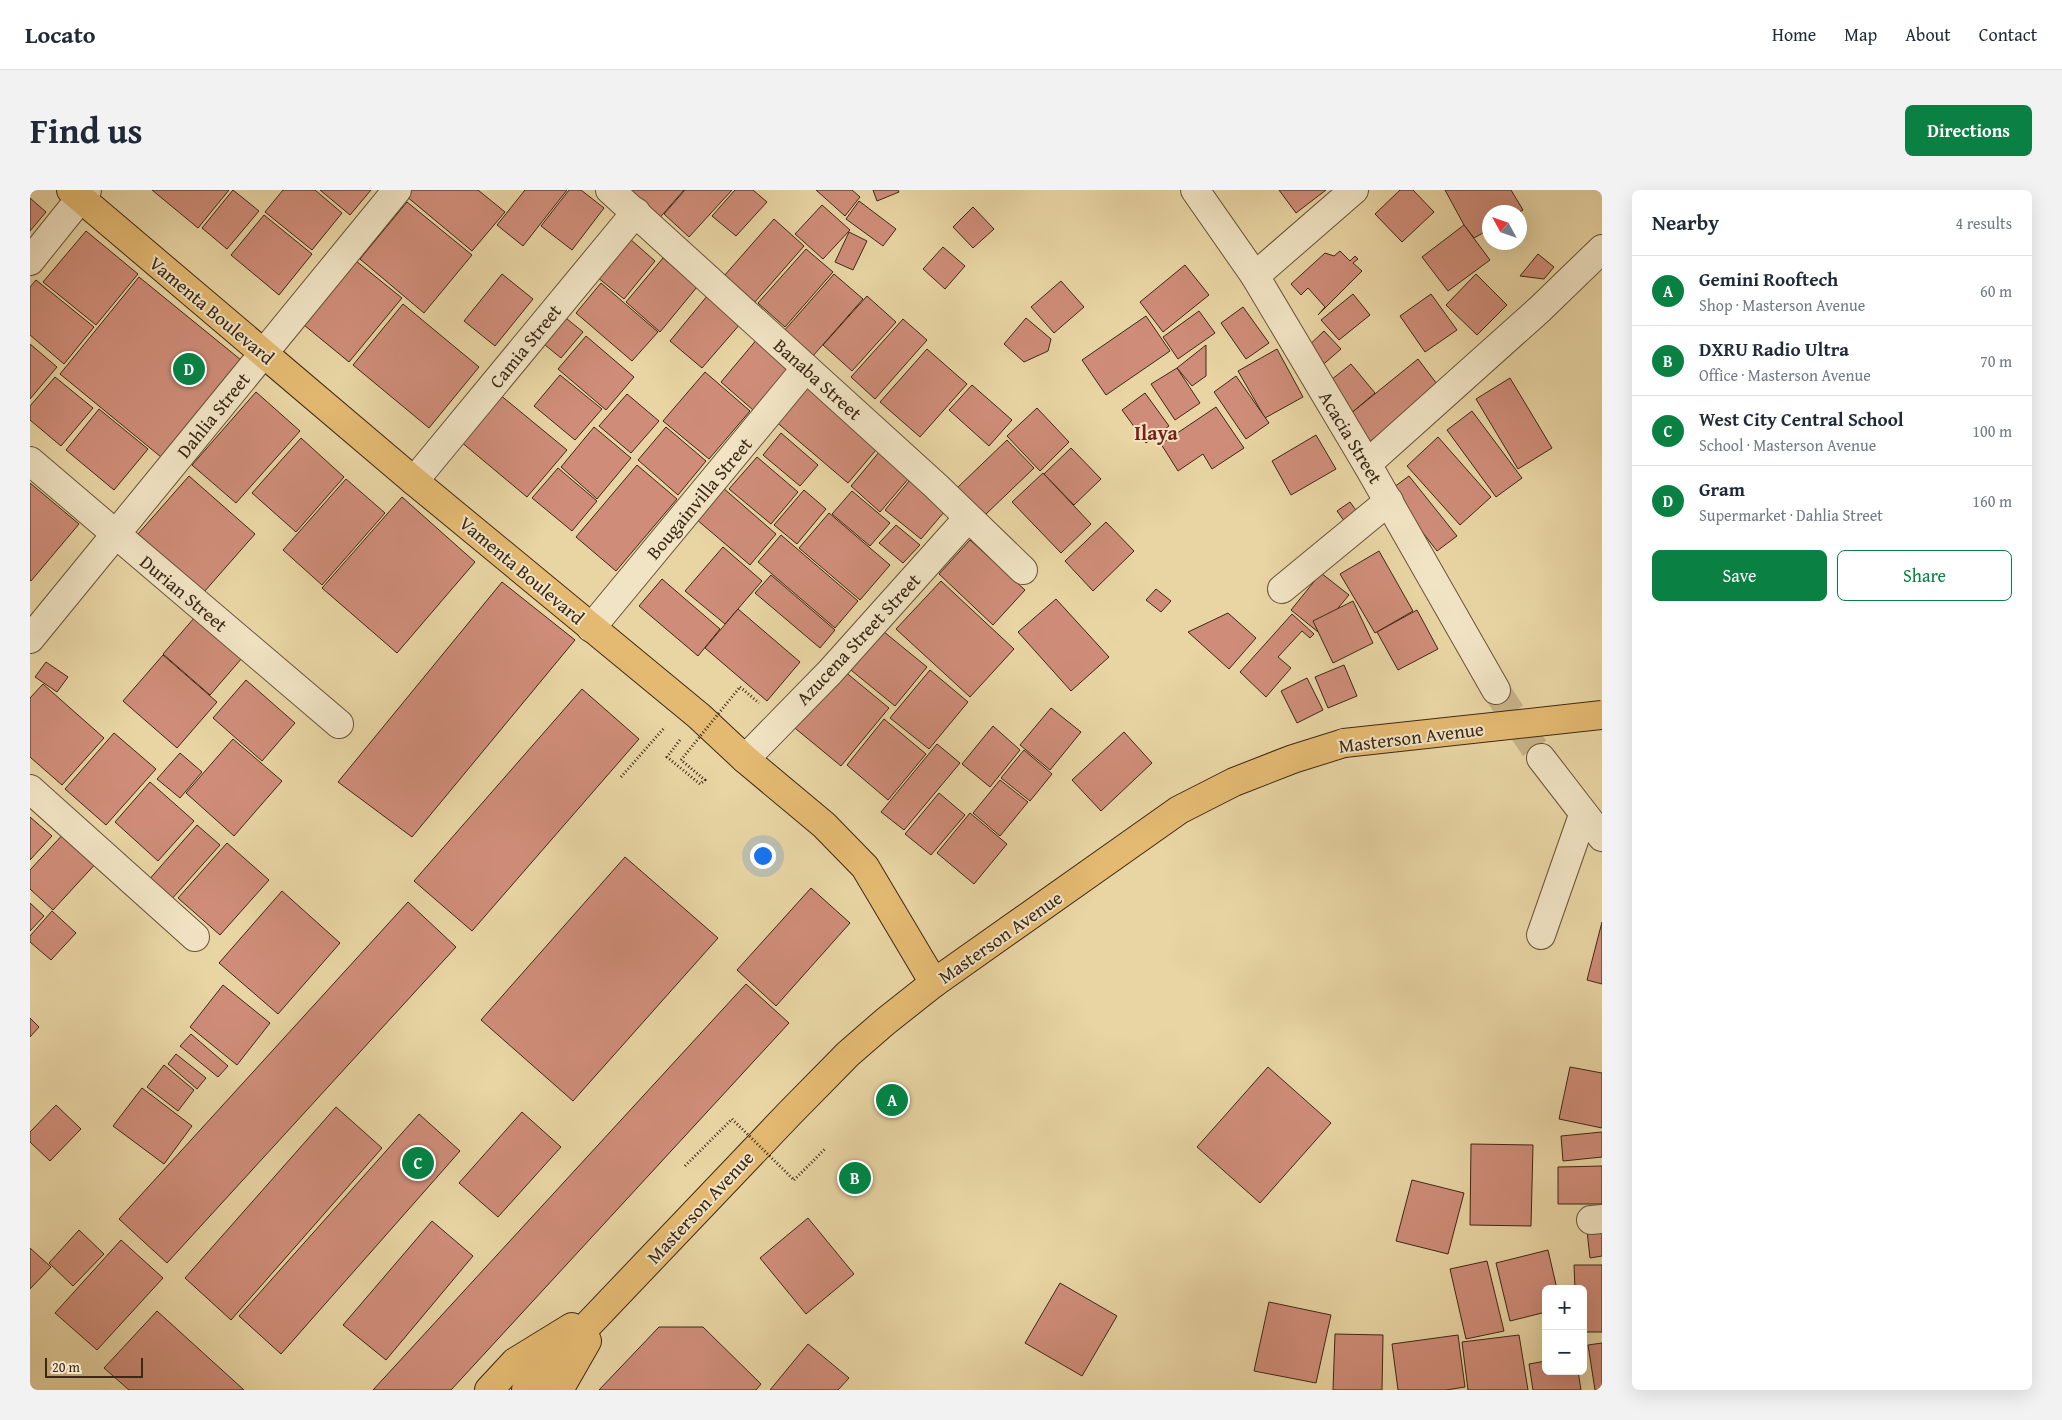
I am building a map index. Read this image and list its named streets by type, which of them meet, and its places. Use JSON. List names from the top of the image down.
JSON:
{
  "streets": {
    "main road": ["Vamenta Boulevard", "Masterson Avenue"],
    "street": [
      "Camia Street",
      "Banaba Street",
      "Dahlia Street",
      "Acacia Street",
      "Bougainvilla Street",
      "Durian Street",
      "Azucena Street Street"
    ]
  },
  "crossings": [
    ["Vamenta Boulevard", "Camia Street"],
    ["Vamenta Boulevard", "Dahlia Street"],
    ["Vamenta Boulevard", "Bougainvilla Street"],
    ["Vamenta Boulevard", "Azucena Street Street"],
    ["Vamenta Boulevard", "Masterson Avenue"],
    ["Camia Street", "Banaba Street"],
    ["Banaba Street", "Bougainvilla Street"],
    ["Banaba Street", "Azucena Street Street"],
    ["Dahlia Street", "Durian Street"]
  ],
  "districts": ["Ilaya"],
  "scale_bar": "20 m",
  "north": "top left",
  "page": {
    "header": "Locato",
    "nav": [
      "Home",
      "Map",
      "About",
      "Contact"
    ],
    "title": "Find us",
    "buttons": [
      "Directions",
      ["Save", "Share"]
    ],
    "heading": ["Nearby", "4 results"],
    "list": [
      {
        "mark": "A",
        "name": "Gemini Rooftech",
        "note": "Shop · Masterson Avenue",
        "value": "60 m"
      },
      {
        "mark": "B",
        "name": "DXRU Radio Ultra",
        "note": "Office · Masterson Avenue",
        "value": "70 m"
      },
      {
        "mark": "C",
        "name": "West City Central School",
        "note": "School · Masterson Avenue",
        "value": "100 m"
      },
      {
        "mark": "D",
        "name": "Gram",
        "note": "Supermarket · Dahlia Street",
        "value": "160 m"
      }
    ],
    "pins": [
      "D",
      "A",
      "C",
      "B"
    ],
    "map_buttons": ["+", "−"],
    "scale": "20 m"
  }
}
